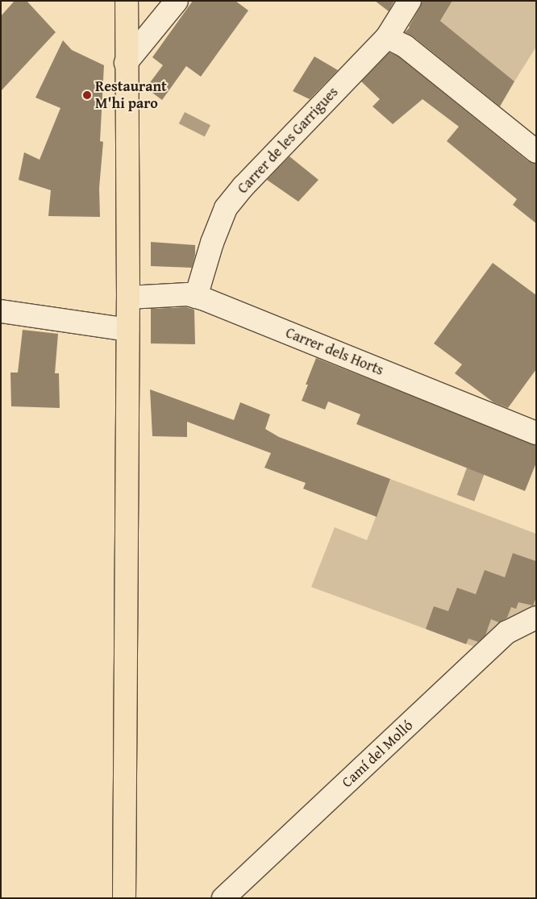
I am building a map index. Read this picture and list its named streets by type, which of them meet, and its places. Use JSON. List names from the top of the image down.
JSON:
{
  "streets": {
    "street": ["Carrer de les Garrigues", "Carrer dels Horts", "Camí del Molló"]
  },
  "crossings": [
    ["Carrer de les Garrigues", "Carrer dels Horts"]
  ],
  "places": ["Restaurant M'hi paro"]
}
